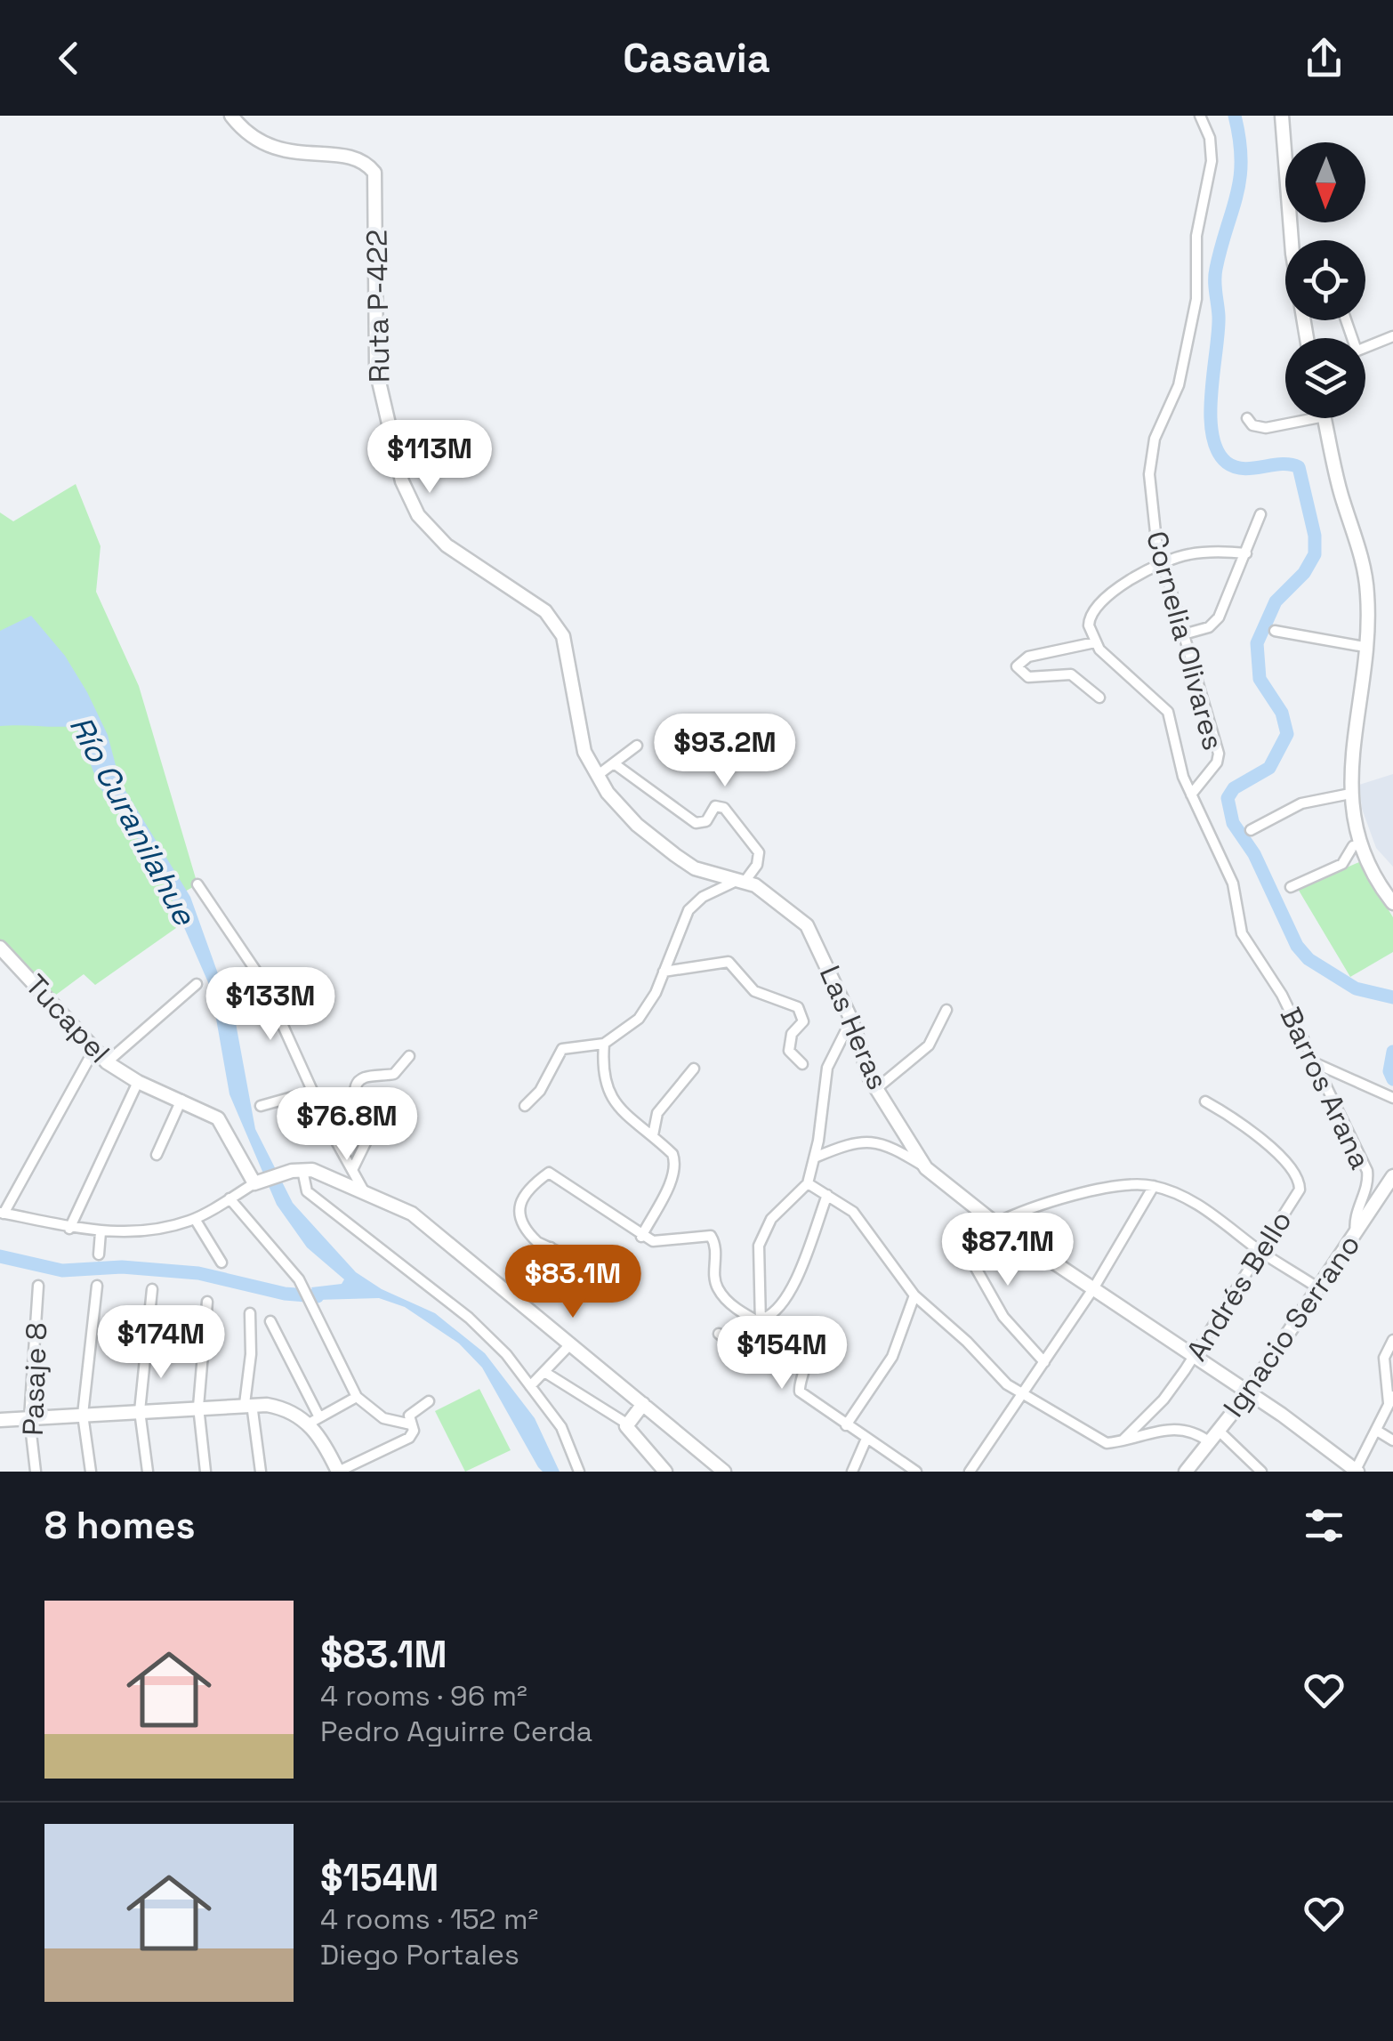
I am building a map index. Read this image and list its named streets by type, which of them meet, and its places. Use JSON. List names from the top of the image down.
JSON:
{
  "streets": {
    "street": [
      "Ruta P-422",
      "Cornelia Olivares",
      "Tucapel",
      "Las Heras",
      "Barros Arana",
      "Andrés Bello",
      "Ignacio Serrano",
      "Pasaje 8"
    ]
  },
  "crossings": [
    ["Ruta P-422", "Las Heras"],
    ["Cornelia Olivares", "Barros Arana"],
    ["Las Heras", "Andrés Bello"],
    ["Las Heras", "Ignacio Serrano"],
    ["Barros Arana", "Ignacio Serrano"]
  ],
  "water": ["Río Curanilahue"],
  "north": "bottom",
  "page": {
    "header": "Casavia",
    "price": [
      "$113M",
      "$93.2M",
      "$133M",
      "$76.8M",
      "$87.1M",
      "$83.1M",
      "$174M",
      "$154M"
    ],
    "heading": "8 homes",
    "list": [
      {
        "name": "$83.1M",
        "note": "4 rooms · 96 m² · Pedro Aguirre Cerda"
      },
      {
        "name": "$154M",
        "note": "4 rooms · 152 m² · Diego Portales"
      }
    ]
  }
}
